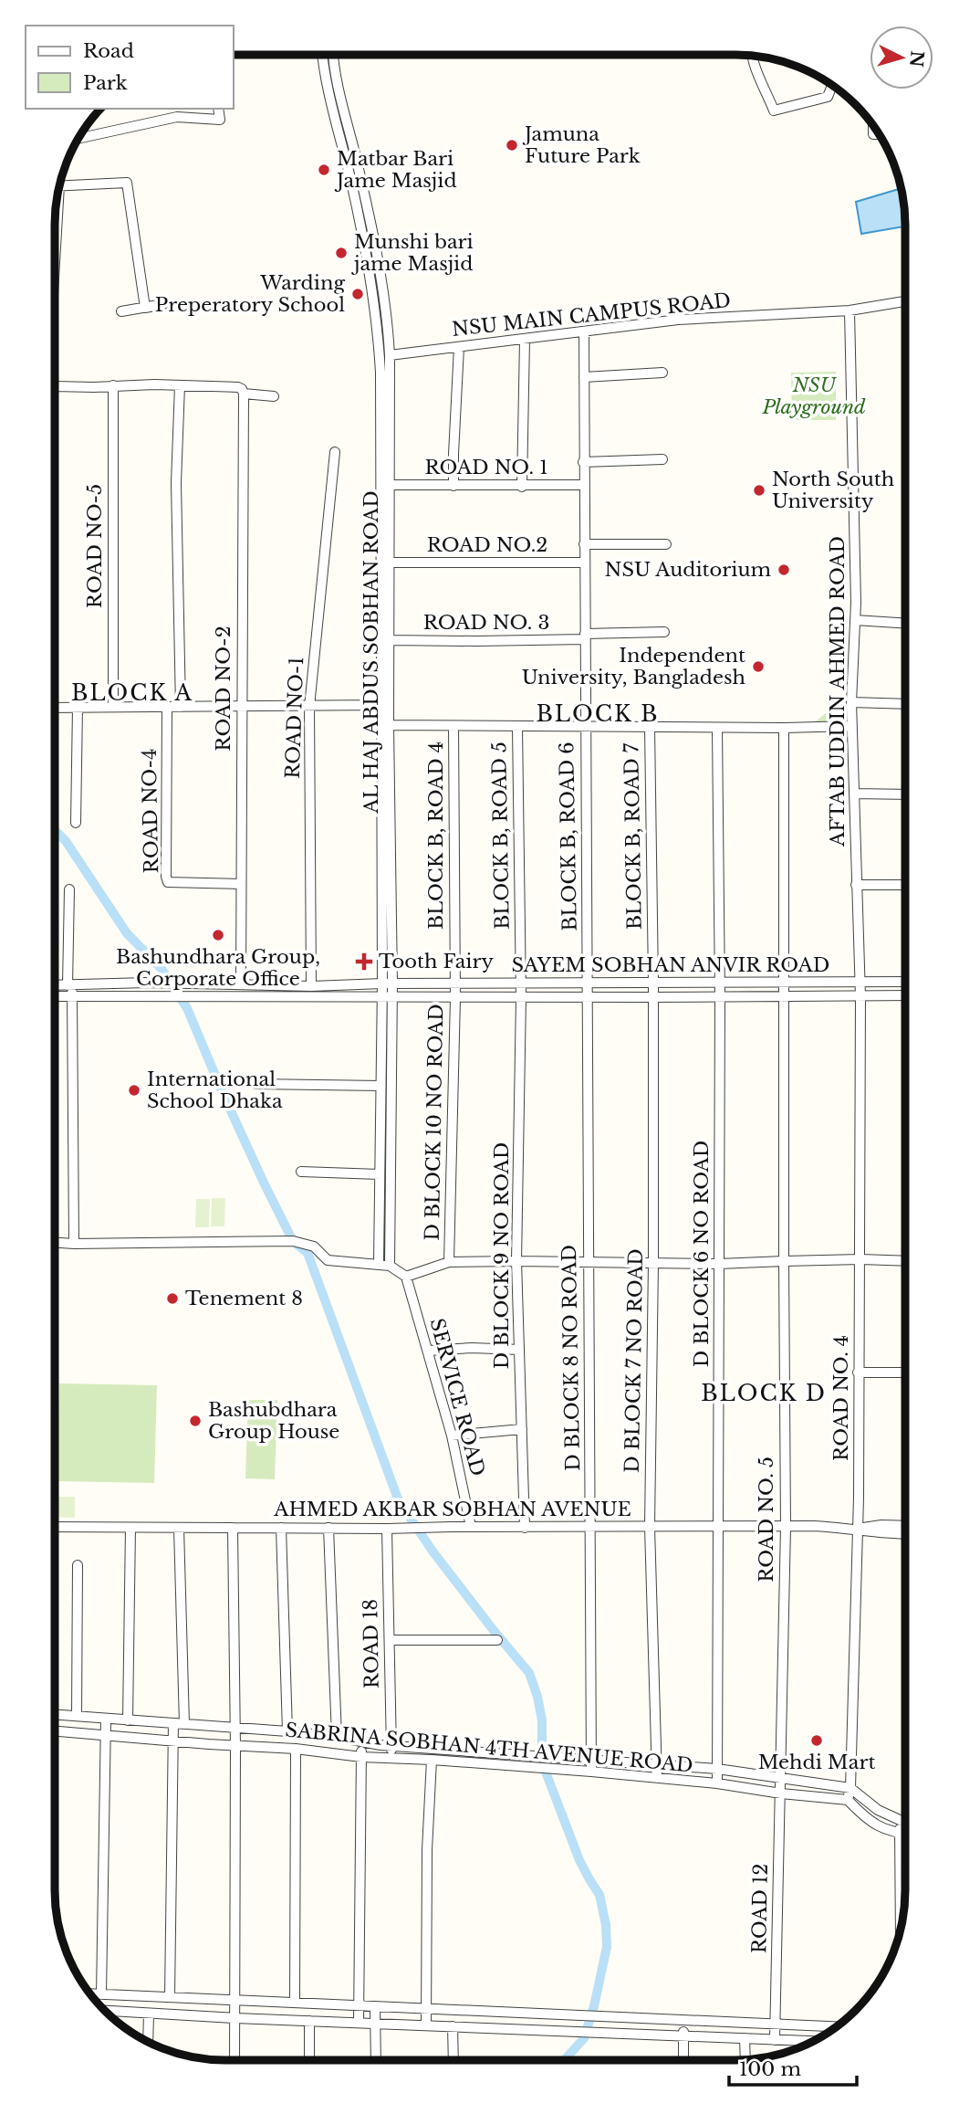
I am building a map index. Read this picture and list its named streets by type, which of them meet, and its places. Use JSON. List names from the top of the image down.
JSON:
{
  "streets": {
    "street": [
      "NSU MAIN CAMPUS ROAD",
      "ROAD NO. 1",
      "ROAD NO.2",
      "ROAD NO-5",
      "ROAD NO. 3",
      "AL HAJ ABDUS SOBHAN ROAD",
      "ROAD NO-2",
      "AFTAB UDDIN AHMED ROAD",
      "ROAD NO-1",
      "ROAD NO-4",
      "BLOCK B, ROAD 4",
      "BLOCK B, ROAD 5",
      "BLOCK B, ROAD 6",
      "BLOCK B, ROAD 7",
      "SAYEM SOBHAN ANVIR ROAD",
      "D BLOCK 10 NO ROAD",
      "D BLOCK 6 NO ROAD",
      "D BLOCK 9 NO ROAD",
      "D BLOCK 8 NO ROAD",
      "D BLOCK 7 NO ROAD",
      "SERVICE ROAD",
      "ROAD NO. 4",
      "AHMED AKBAR SOBHAN AVENUE",
      "ROAD NO. 5",
      "ROAD 18",
      "SABRINA SOBHAN 4TH AVENUE ROAD",
      "ROAD 12"
    ]
  },
  "crossings": [
    ["NSU MAIN CAMPUS ROAD", "AL HAJ ABDUS SOBHAN ROAD"],
    ["NSU MAIN CAMPUS ROAD", "AFTAB UDDIN AHMED ROAD"],
    ["NSU MAIN CAMPUS ROAD", "BLOCK B, ROAD 6"],
    ["ROAD NO. 1", "AL HAJ ABDUS SOBHAN ROAD"],
    ["ROAD NO. 1", "BLOCK B, ROAD 6"],
    ["ROAD NO.2", "AL HAJ ABDUS SOBHAN ROAD"],
    ["ROAD NO.2", "BLOCK B, ROAD 6"],
    ["ROAD NO. 3", "AL HAJ ABDUS SOBHAN ROAD"],
    ["ROAD NO. 3", "BLOCK B, ROAD 6"],
    ["AL HAJ ABDUS SOBHAN ROAD", "SAYEM SOBHAN ANVIR ROAD"],
    ["ROAD NO-2", "ROAD NO-4"],
    ["ROAD NO-2", "SAYEM SOBHAN ANVIR ROAD"],
    ["AFTAB UDDIN AHMED ROAD", "SAYEM SOBHAN ANVIR ROAD"],
    ["AFTAB UDDIN AHMED ROAD", "ROAD NO. 4"],
    ["ROAD NO-1", "SAYEM SOBHAN ANVIR ROAD"],
    ["BLOCK B, ROAD 4", "SAYEM SOBHAN ANVIR ROAD"],
    ["BLOCK B, ROAD 4", "D BLOCK 10 NO ROAD"],
    ["BLOCK B, ROAD 5", "SAYEM SOBHAN ANVIR ROAD"],
    ["BLOCK B, ROAD 5", "D BLOCK 9 NO ROAD"],
    ["BLOCK B, ROAD 6", "SAYEM SOBHAN ANVIR ROAD"],
    ["BLOCK B, ROAD 6", "D BLOCK 8 NO ROAD"],
    ["BLOCK B, ROAD 7", "SAYEM SOBHAN ANVIR ROAD"],
    ["BLOCK B, ROAD 7", "D BLOCK 7 NO ROAD"],
    ["SAYEM SOBHAN ANVIR ROAD", "D BLOCK 10 NO ROAD"],
    ["SAYEM SOBHAN ANVIR ROAD", "D BLOCK 6 NO ROAD"],
    ["SAYEM SOBHAN ANVIR ROAD", "D BLOCK 9 NO ROAD"],
    ["SAYEM SOBHAN ANVIR ROAD", "D BLOCK 8 NO ROAD"],
    ["SAYEM SOBHAN ANVIR ROAD", "D BLOCK 7 NO ROAD"],
    ["SAYEM SOBHAN ANVIR ROAD", "ROAD NO. 4"],
    ["SAYEM SOBHAN ANVIR ROAD", "ROAD NO. 5"],
    ["D BLOCK 6 NO ROAD", "AHMED AKBAR SOBHAN AVENUE"],
    ["D BLOCK 9 NO ROAD", "AHMED AKBAR SOBHAN AVENUE"],
    ["D BLOCK 8 NO ROAD", "AHMED AKBAR SOBHAN AVENUE"],
    ["D BLOCK 8 NO ROAD", "SABRINA SOBHAN 4TH AVENUE ROAD"],
    ["D BLOCK 7 NO ROAD", "AHMED AKBAR SOBHAN AVENUE"],
    ["D BLOCK 7 NO ROAD", "SABRINA SOBHAN 4TH AVENUE ROAD"],
    ["SERVICE ROAD", "AHMED AKBAR SOBHAN AVENUE"],
    ["ROAD NO. 4", "AHMED AKBAR SOBHAN AVENUE"],
    ["ROAD NO. 4", "SABRINA SOBHAN 4TH AVENUE ROAD"],
    ["AHMED AKBAR SOBHAN AVENUE", "ROAD NO. 5"],
    ["AHMED AKBAR SOBHAN AVENUE", "ROAD 18"],
    ["ROAD NO. 5", "SABRINA SOBHAN 4TH AVENUE ROAD"],
    ["ROAD NO. 5", "ROAD 12"],
    ["ROAD 18", "SABRINA SOBHAN 4TH AVENUE ROAD"],
    ["SABRINA SOBHAN 4TH AVENUE ROAD", "ROAD 12"]
  ],
  "districts": ["BLOCK A", "BLOCK B", "BLOCK D"],
  "parks": ["NSU Playground"],
  "places": {
    "other": [
      "Jamuna Future Park",
      "Matbar Bari Jame Masjid",
      "Munshi bari jame Masjid",
      "Warding Preperatory School",
      "North South University",
      "NSU Auditorium",
      "Independent University, Bangladesh",
      "Bashundhara Group, Corporate Office",
      "International School Dhaka",
      "Tenement 8",
      "Bashubdhara Group House",
      "Mehdi Mart"
    ],
    "health": ["Tooth Fairy"]
  },
  "legend": ["Road", "Park"],
  "scale_bar": "100 m",
  "north": "right"
}
